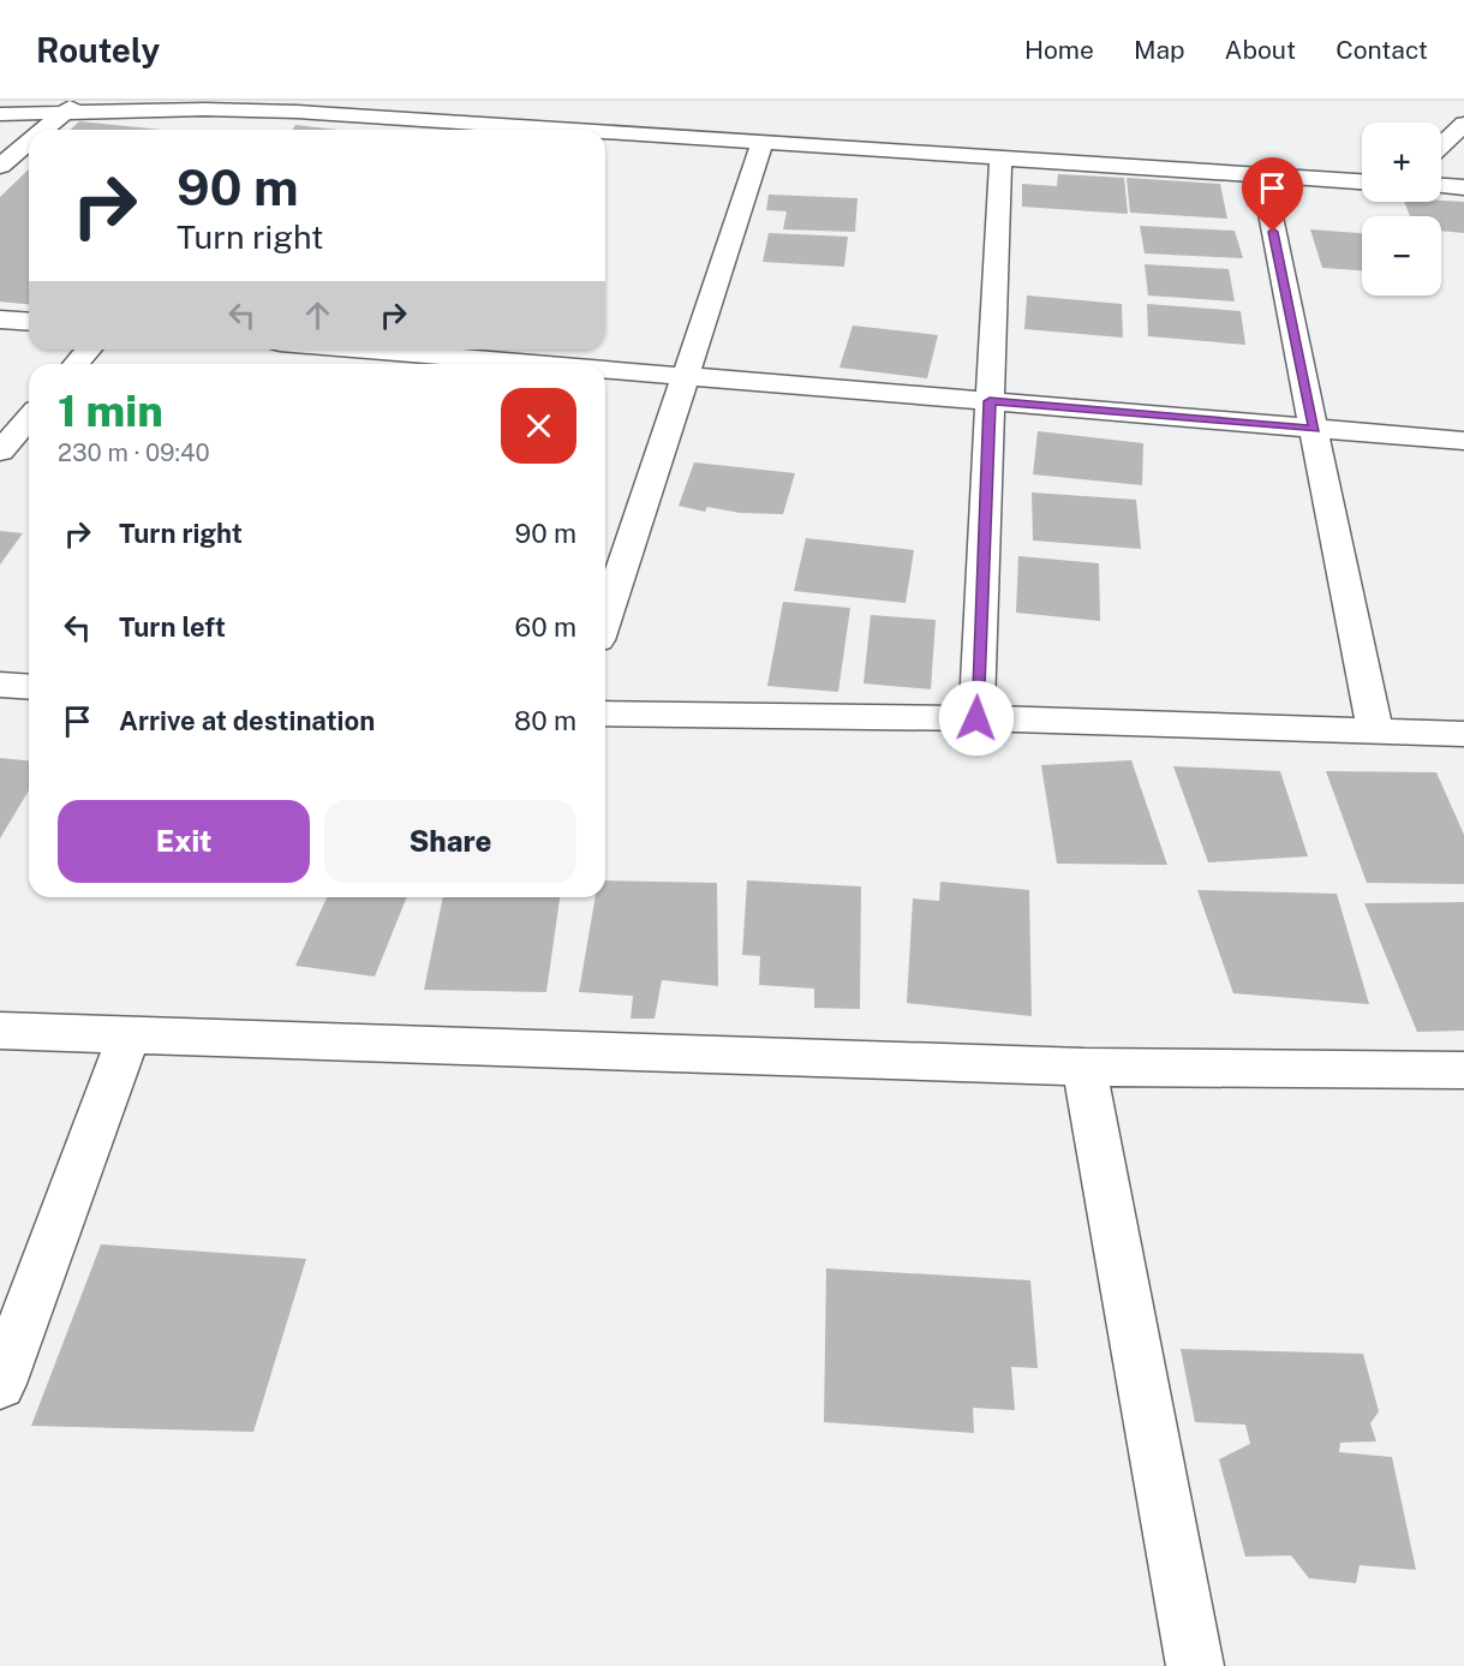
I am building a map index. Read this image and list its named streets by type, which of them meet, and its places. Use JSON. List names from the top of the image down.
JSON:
{
  "page": {
    "header": "Routely",
    "nav": [
      "Home",
      "Map",
      "About",
      "Contact"
    ],
    "map_buttons": ["+", "−"],
    "turn": ["90 m", "Turn right"],
    "heading": ["1 min", "230 m · 09:40"],
    "list": [
      {
        "name": "Turn right",
        "value": "90 m"
      },
      {
        "name": "Turn left",
        "value": "60 m"
      },
      {
        "name": "Arrive at destination",
        "value": "80 m"
      }
    ],
    "buttons": ["Exit", "Share"]
  }
}
